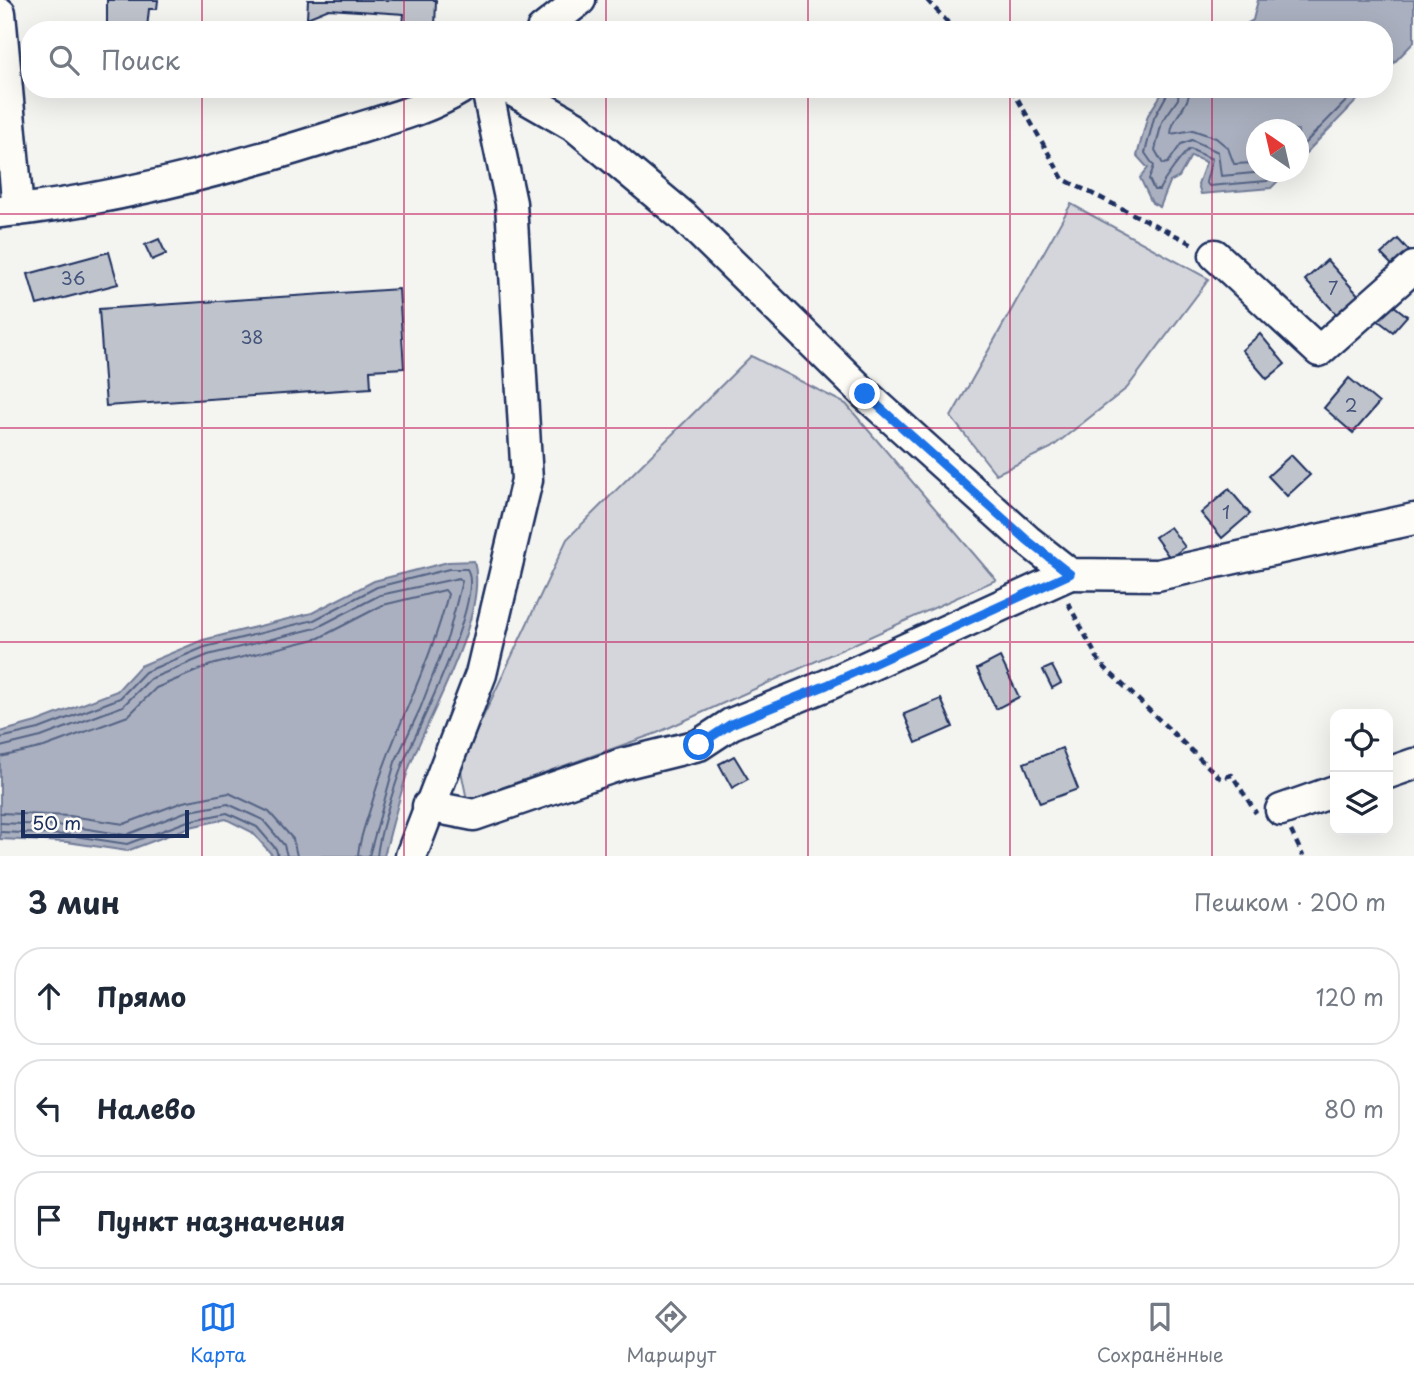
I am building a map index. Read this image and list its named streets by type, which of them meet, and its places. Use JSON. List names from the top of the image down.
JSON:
{
  "house_numbers": [
    "36",
    "7",
    "38",
    "2",
    "1"
  ],
  "scale_bar": "50 m",
  "north": "top left",
  "page": {
    "search": "Поиск",
    "scale": "50 m",
    "heading": ["3 мин", "Пешком · 200 m"],
    "list": [
      ["Прямо", "120 m"],
      ["Налево", "80 m"],
      "Пункт назначения"
    ],
    "nav": ["Карта", "Маршрут", "Сохранённые"]
  }
}
